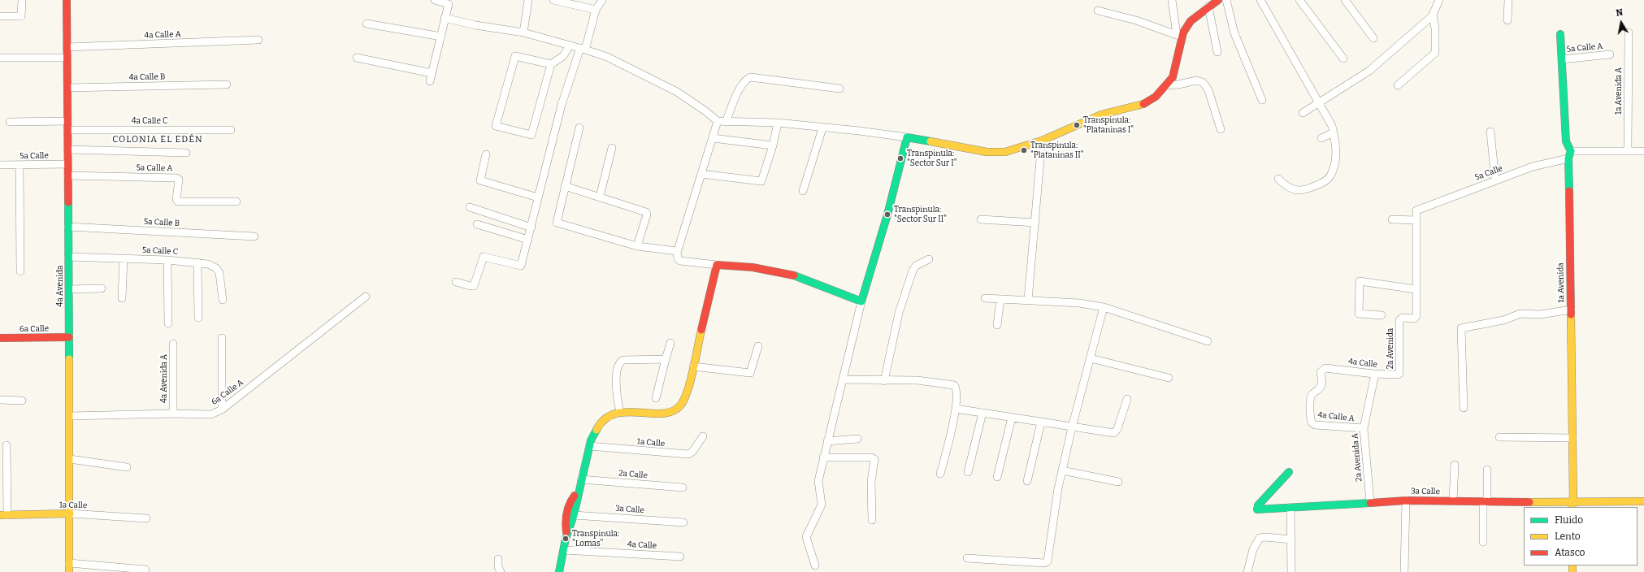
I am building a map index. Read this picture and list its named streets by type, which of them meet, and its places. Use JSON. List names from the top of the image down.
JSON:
{
  "streets": {
    "street": [
      "4a Calle A",
      "5a Calle A",
      "4a Calle B",
      "1a Avenida A",
      "4a Calle C",
      "5a Calle",
      "5a Calle B",
      "5a Calle C",
      "1a Avenida",
      "4a Avenida",
      "6a Calle",
      "2a Avenida",
      "4a Calle",
      "4a Avenida A",
      "6a Calle A",
      "1a Calle",
      "2a Avenida A",
      "2a Calle",
      "3a Calle"
    ]
  },
  "crossings": [
    ["4a Calle A", "4a Avenida"],
    ["4a Calle A", "4a Calle"],
    ["4a Calle A", "2a Avenida A"],
    ["5a Calle A", "4a Avenida"],
    ["4a Calle B", "4a Avenida"],
    ["4a Calle C", "4a Avenida"],
    ["5a Calle", "1a Avenida"],
    ["5a Calle", "4a Avenida"],
    ["5a Calle B", "4a Avenida"],
    ["5a Calle C", "4a Avenida"],
    ["1a Avenida", "3a Calle"],
    ["4a Avenida", "6a Calle"],
    ["4a Avenida", "6a Calle A"],
    ["4a Avenida", "1a Calle"],
    ["2a Avenida", "4a Calle"],
    ["4a Calle", "2a Avenida A"],
    ["4a Avenida A", "6a Calle A"],
    ["2a Avenida A", "3a Calle"]
  ],
  "districts": ["COLONIA EL EDÉN"],
  "places": [
    "Transpinula: \"Plataninas I\"",
    "Transpinula: \"Plataninas II\"",
    "Transpinula: \"Sector Sur I\"",
    "Transpinula: \"Sector Sur II\"",
    "Transpinula: \"Lomas\""
  ],
  "legend": ["Fluido", "Lento", "Atasco"],
  "north": "top"
}
